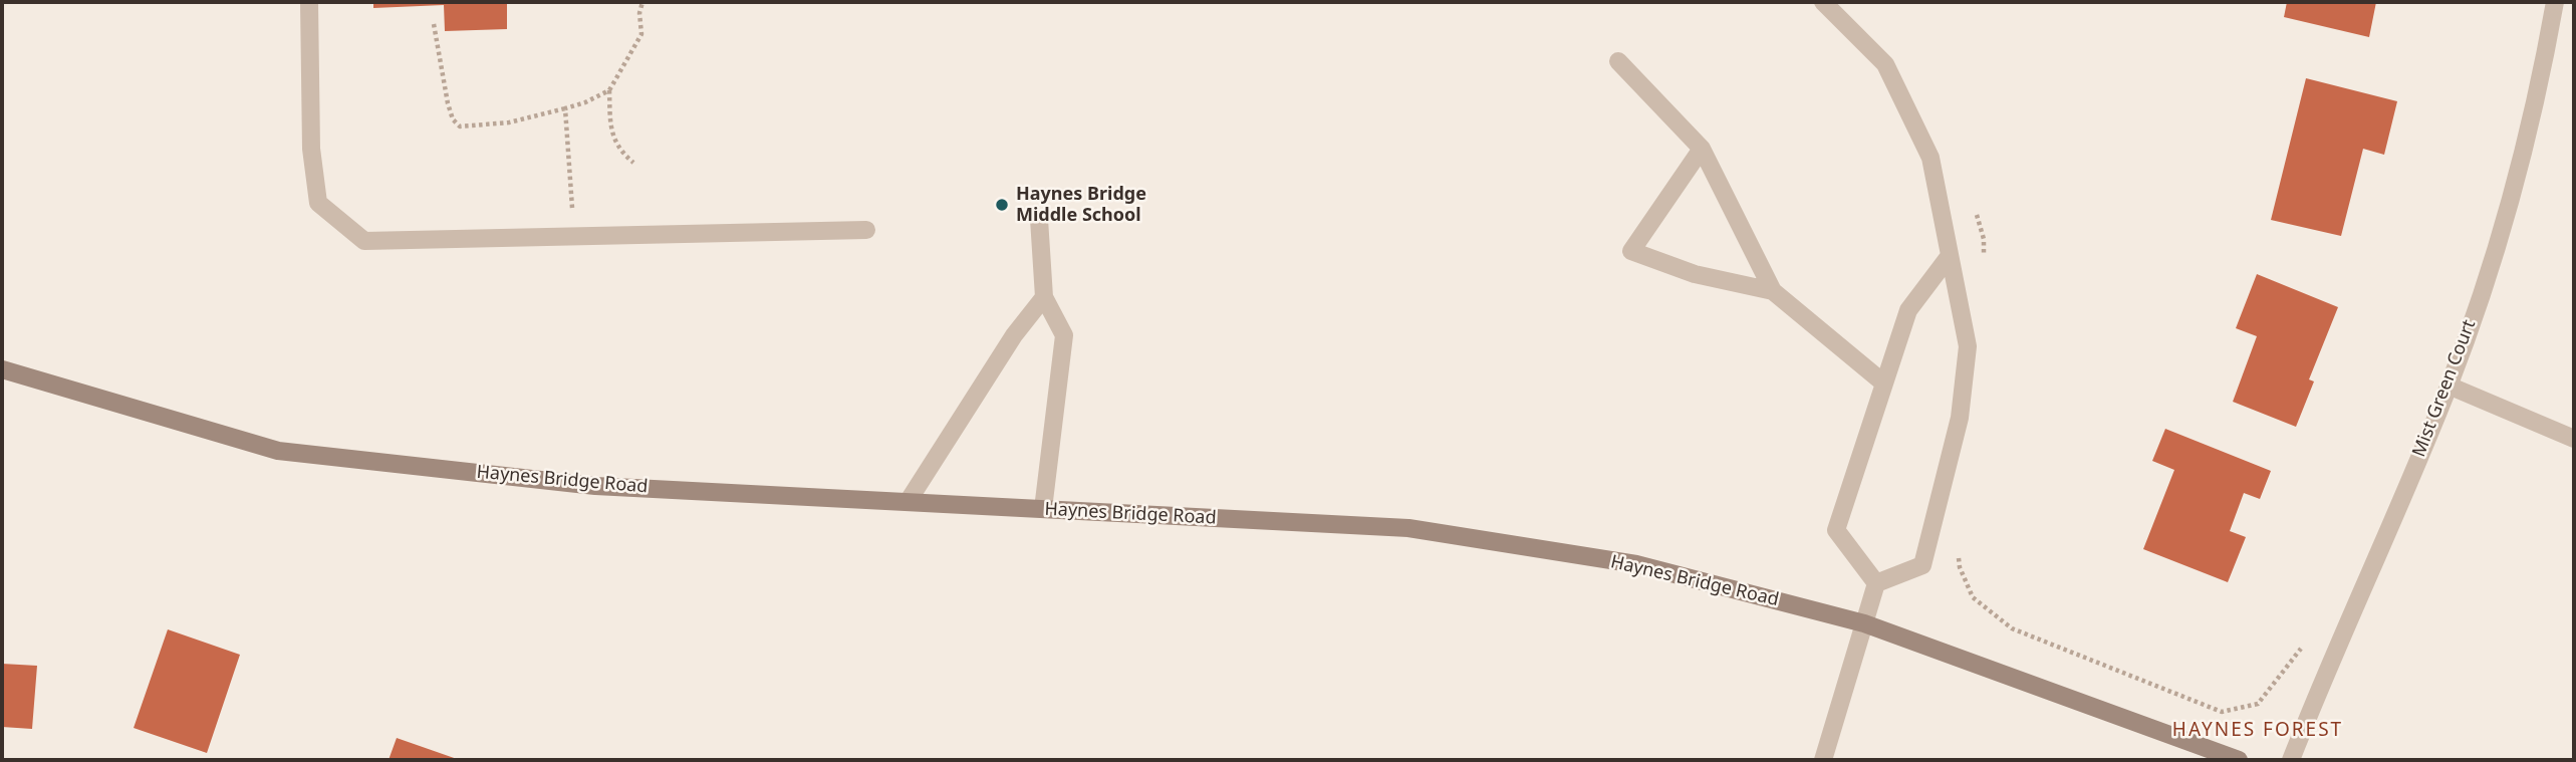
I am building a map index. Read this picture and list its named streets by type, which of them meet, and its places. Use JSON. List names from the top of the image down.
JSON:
{
  "streets": {
    "main road": ["Haynes Bridge Road"],
    "street": ["Mist Green Court"]
  },
  "districts": ["HAYNES FOREST"],
  "places": ["Haynes Bridge Middle School"]
}
